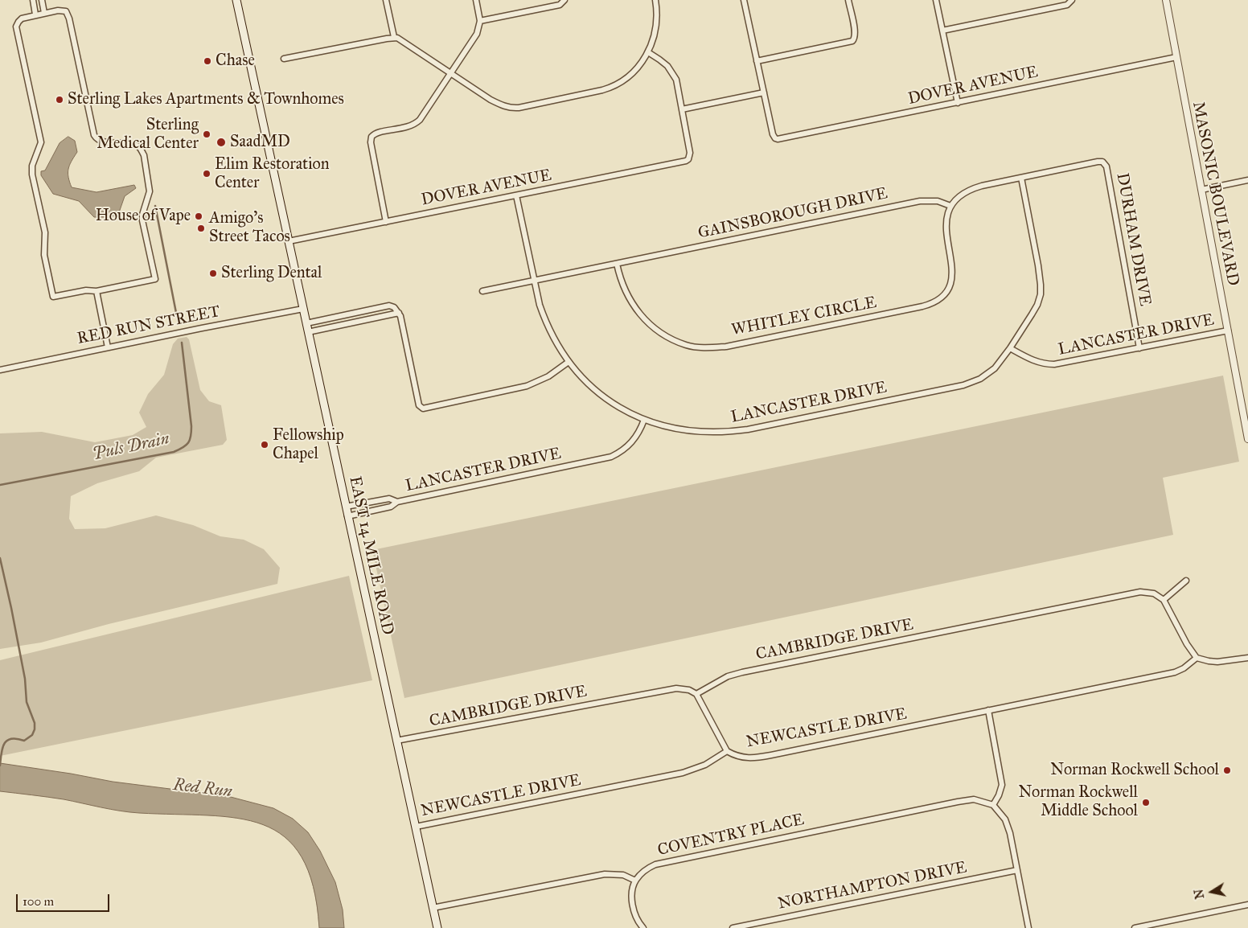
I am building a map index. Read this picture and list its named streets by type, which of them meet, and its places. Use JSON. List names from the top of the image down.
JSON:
{
  "streets": {
    "main road": ["EAST 14 MILE ROAD"],
    "street": [
      "DOVER AVENUE",
      "MASONIC BOULEVARD",
      "GAINSBOROUGH DRIVE",
      "DURHAM DRIVE",
      "WHITLEY CIRCLE",
      "RED RUN STREET",
      "LANCASTER DRIVE",
      "CAMBRIDGE DRIVE",
      "NEWCASTLE DRIVE",
      "COVENTRY PLACE",
      "NORTHAMPTON DRIVE"
    ]
  },
  "crossings": [
    ["DOVER AVENUE", "MASONIC BOULEVARD"],
    ["DOVER AVENUE", "EAST 14 MILE ROAD"],
    ["MASONIC BOULEVARD", "LANCASTER DRIVE"],
    ["GAINSBOROUGH DRIVE", "WHITLEY CIRCLE"],
    ["DURHAM DRIVE", "LANCASTER DRIVE"],
    ["RED RUN STREET", "EAST 14 MILE ROAD"],
    ["LANCASTER DRIVE", "EAST 14 MILE ROAD"],
    ["EAST 14 MILE ROAD", "CAMBRIDGE DRIVE"],
    ["EAST 14 MILE ROAD", "NEWCASTLE DRIVE"]
  ],
  "water": ["Puls Drain", "Red Run"],
  "places": [
    "Chase",
    "Sterling Lakes Apartments & Townhomes",
    "Sterling Medical Center",
    "SaadMD",
    "Elim Restoration Center",
    "House of Vape",
    "Amigo's Street Tacos",
    "Sterling Dental",
    "Fellowship Chapel",
    "Norman Rockwell School",
    "Norman Rockwell Middle School"
  ],
  "scale_bar": "100 m",
  "north": "left"
}
